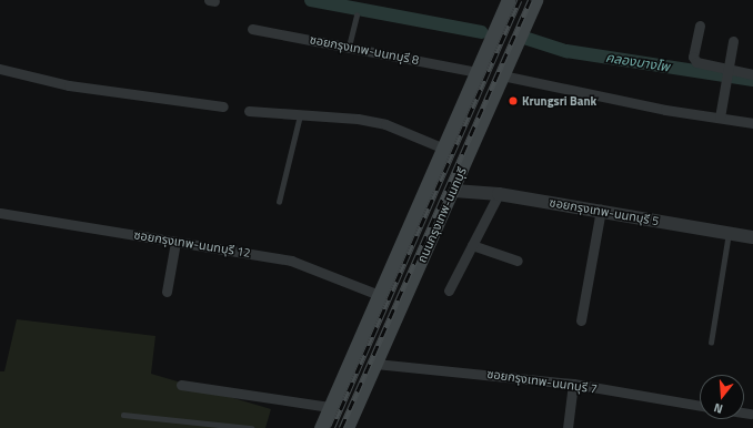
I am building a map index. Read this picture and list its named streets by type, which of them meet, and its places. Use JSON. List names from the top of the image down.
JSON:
{
  "streets": {
    "main road": ["ถนนกรุงเทพ-นนทบุรี"],
    "street": [
      "ซอยกรุงเทพ-นนทบุรี 8",
      "ซอยกรุงเทพ-นนทบุรี 5",
      "ซอยกรุงเทพ-นนทบุรี 12",
      "ซอยกรุงเทพ-นนทบุรี 7"
    ]
  },
  "crossings": [
    ["ซอยกรุงเทพ-นนทบุรี 8", "ถนนกรุงเทพ-นนทบุรี"],
    ["ซอยกรุงเทพ-นนทบุรี 5", "ถนนกรุงเทพ-นนทบุรี"],
    ["ถนนกรุงเทพ-นนทบุรี", "ซอยกรุงเทพ-นนทบุรี 12"],
    ["ถนนกรุงเทพ-นนทบุรี", "ซอยกรุงเทพ-นนทบุรี 7"]
  ],
  "water": ["คลองบางโพ"],
  "places": ["Krungsri Bank"],
  "north": "bottom"
}
